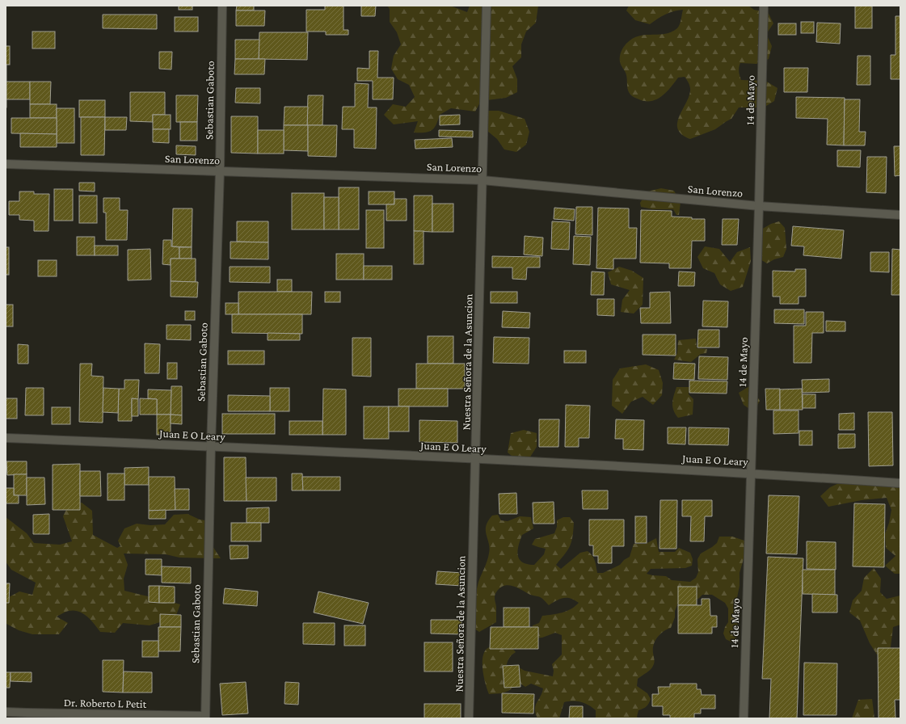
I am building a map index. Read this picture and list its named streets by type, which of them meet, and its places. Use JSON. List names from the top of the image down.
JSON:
{
  "streets": {
    "street": [
      "Sebastian Gaboto",
      "14 de Mayo",
      "San Lorenzo",
      "Nuestra Señora de la Asuncion",
      "Juan E O Leary",
      "Dr. Roberto L Petit"
    ]
  },
  "crossings": [
    ["Sebastian Gaboto", "San Lorenzo"],
    ["Sebastian Gaboto", "Juan E O Leary"],
    ["Sebastian Gaboto", "Dr. Roberto L Petit"],
    ["14 de Mayo", "San Lorenzo"],
    ["14 de Mayo", "Juan E O Leary"],
    ["San Lorenzo", "Nuestra Señora de la Asuncion"],
    ["Nuestra Señora de la Asuncion", "Juan E O Leary"]
  ]
}
